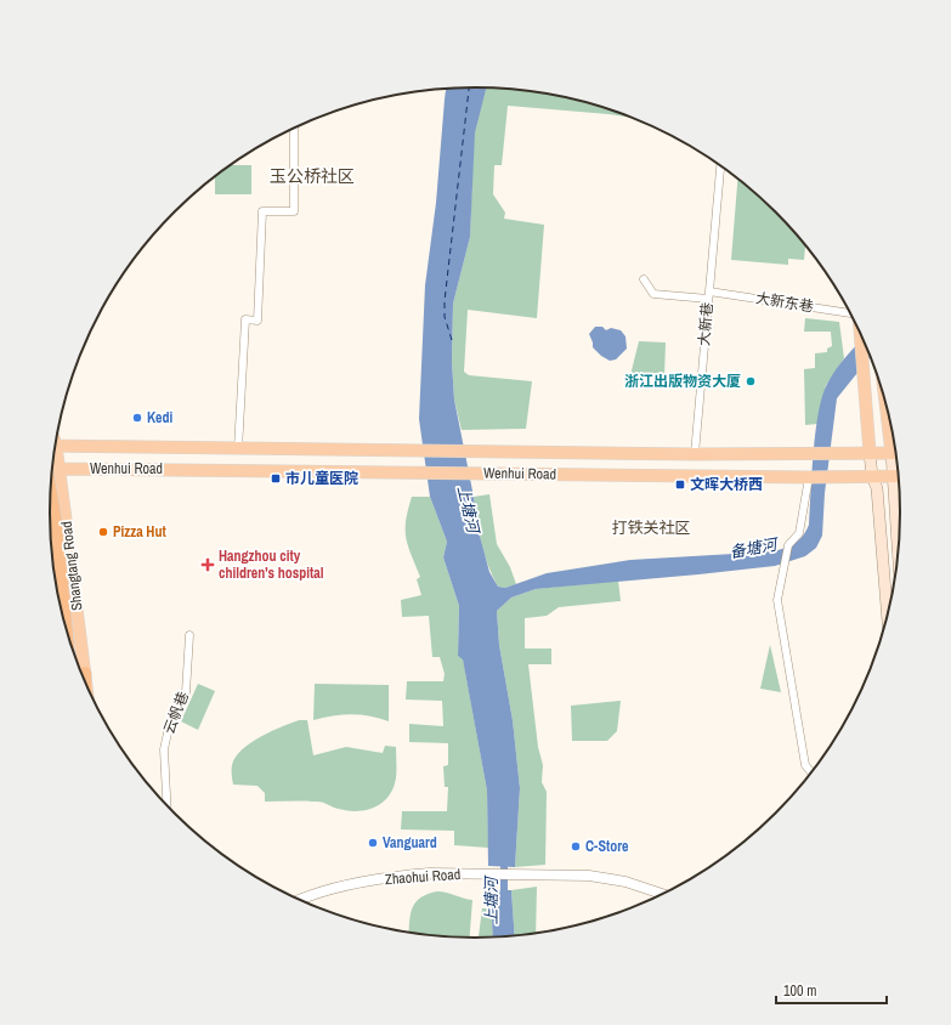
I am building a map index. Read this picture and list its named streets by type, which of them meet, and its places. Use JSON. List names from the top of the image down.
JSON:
{
  "streets": {
    "main road": ["Wenhui Road", "Shangtang Road"],
    "street": [
      "大新东巷",
      "大新巷",
      "云帆巷",
      "Zhaohui Road"
    ]
  },
  "crossings": [
    ["大新东巷", "大新巷"],
    ["大新巷", "Wenhui Road"]
  ],
  "districts": ["玉公桥社区", "打铁关社区"],
  "water": ["上塘河", "备塘河"],
  "places": {
    "other": [
      "浙江出版物资大厦",
      "Kedi",
      "Pizza Hut",
      "Vanguard",
      "C-Store"
    ],
    "transit": ["市儿童医院", "文晖大桥西"],
    "health": ["Hangzhou city children's hospital"]
  },
  "scale_bar": "100 m"
}
